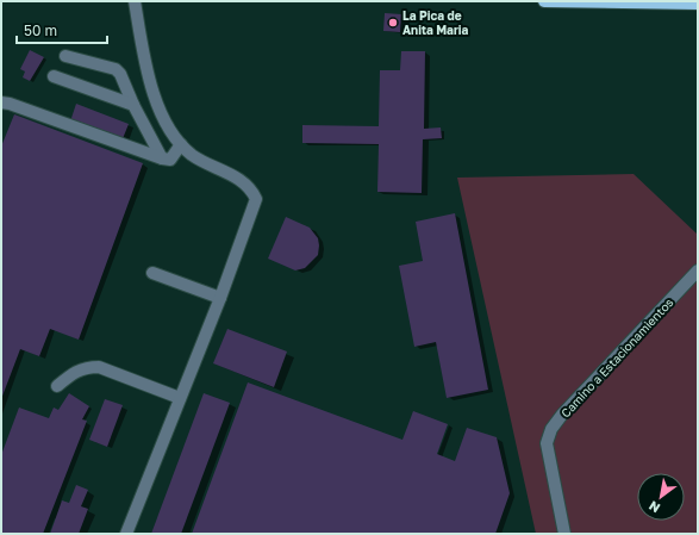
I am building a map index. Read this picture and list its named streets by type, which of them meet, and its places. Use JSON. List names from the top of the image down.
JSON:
{
  "streets": {
    "lane": ["Camino a Estacionamientos"]
  },
  "places": ["La Pica de Anita Maria"],
  "scale_bar": "50 m",
  "north": "bottom left"
}
